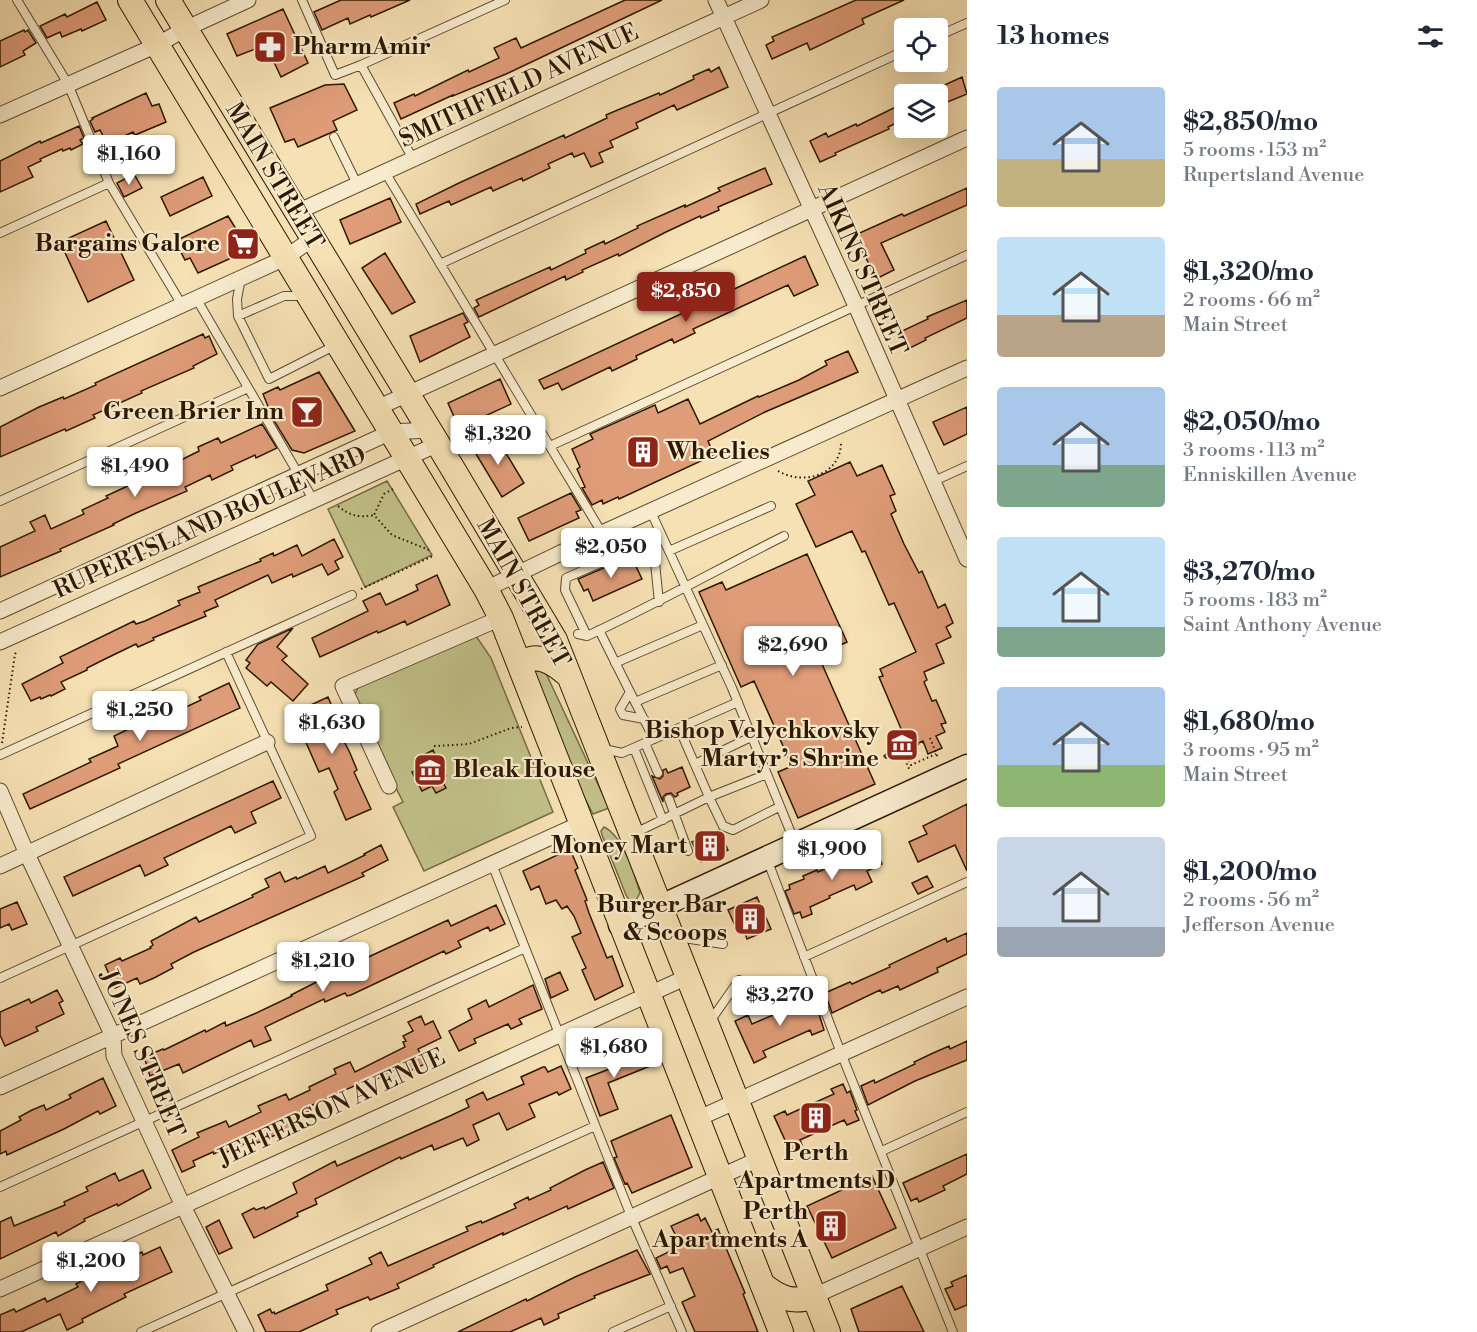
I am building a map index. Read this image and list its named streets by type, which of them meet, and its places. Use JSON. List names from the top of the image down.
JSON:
{
  "streets": {
    "main road": ["MAIN STREET"],
    "street": [
      "SMITHFIELD AVENUE",
      "AIKINS STREET",
      "RUPERTSLAND BOULEVARD",
      "JONES STREET",
      "JEFFERSON AVENUE"
    ]
  },
  "crossings": [
    ["SMITHFIELD AVENUE", "MAIN STREET"],
    ["SMITHFIELD AVENUE", "AIKINS STREET"],
    ["MAIN STREET", "RUPERTSLAND BOULEVARD"],
    ["MAIN STREET", "JEFFERSON AVENUE"],
    ["JONES STREET", "JEFFERSON AVENUE"]
  ],
  "places": {
    "pharmacy": ["PharmAmir"],
    "supermarket": ["Bargains Galore"],
    "bar": ["Green Brier Inn"],
    "building": [
      "Wheelies",
      "Money Mart",
      "Burger Bar & Scoops",
      "Perth Apartments D",
      "Perth Apartments A"
    ],
    "museum": ["Bishop Velychkovsky Martyr’s Shrine", "Bleak House"]
  },
  "page": {
    "heading": "13 homes",
    "list": [
      {
        "name": "$2,850/mo",
        "note": "5 rooms · 153 m² · Rupertsland Avenue"
      },
      {
        "name": "$1,320/mo",
        "note": "2 rooms · 66 m² · Main Street"
      },
      {
        "name": "$2,050/mo",
        "note": "3 rooms · 113 m² · Enniskillen Avenue"
      },
      {
        "name": "$3,270/mo",
        "note": "5 rooms · 183 m² · Saint Anthony Avenue"
      },
      {
        "name": "$1,680/mo",
        "note": "3 rooms · 95 m² · Main Street"
      },
      {
        "name": "$1,200/mo",
        "note": "2 rooms · 56 m² · Jefferson Avenue"
      }
    ],
    "price": [
      "$1,160",
      "$2,850",
      "$1,320",
      "$1,490",
      "$2,050",
      "$2,690",
      "$1,250",
      "$1,630",
      "$1,900",
      "$1,210",
      "$3,270",
      "$1,680",
      "$1,200"
    ]
  }
}
